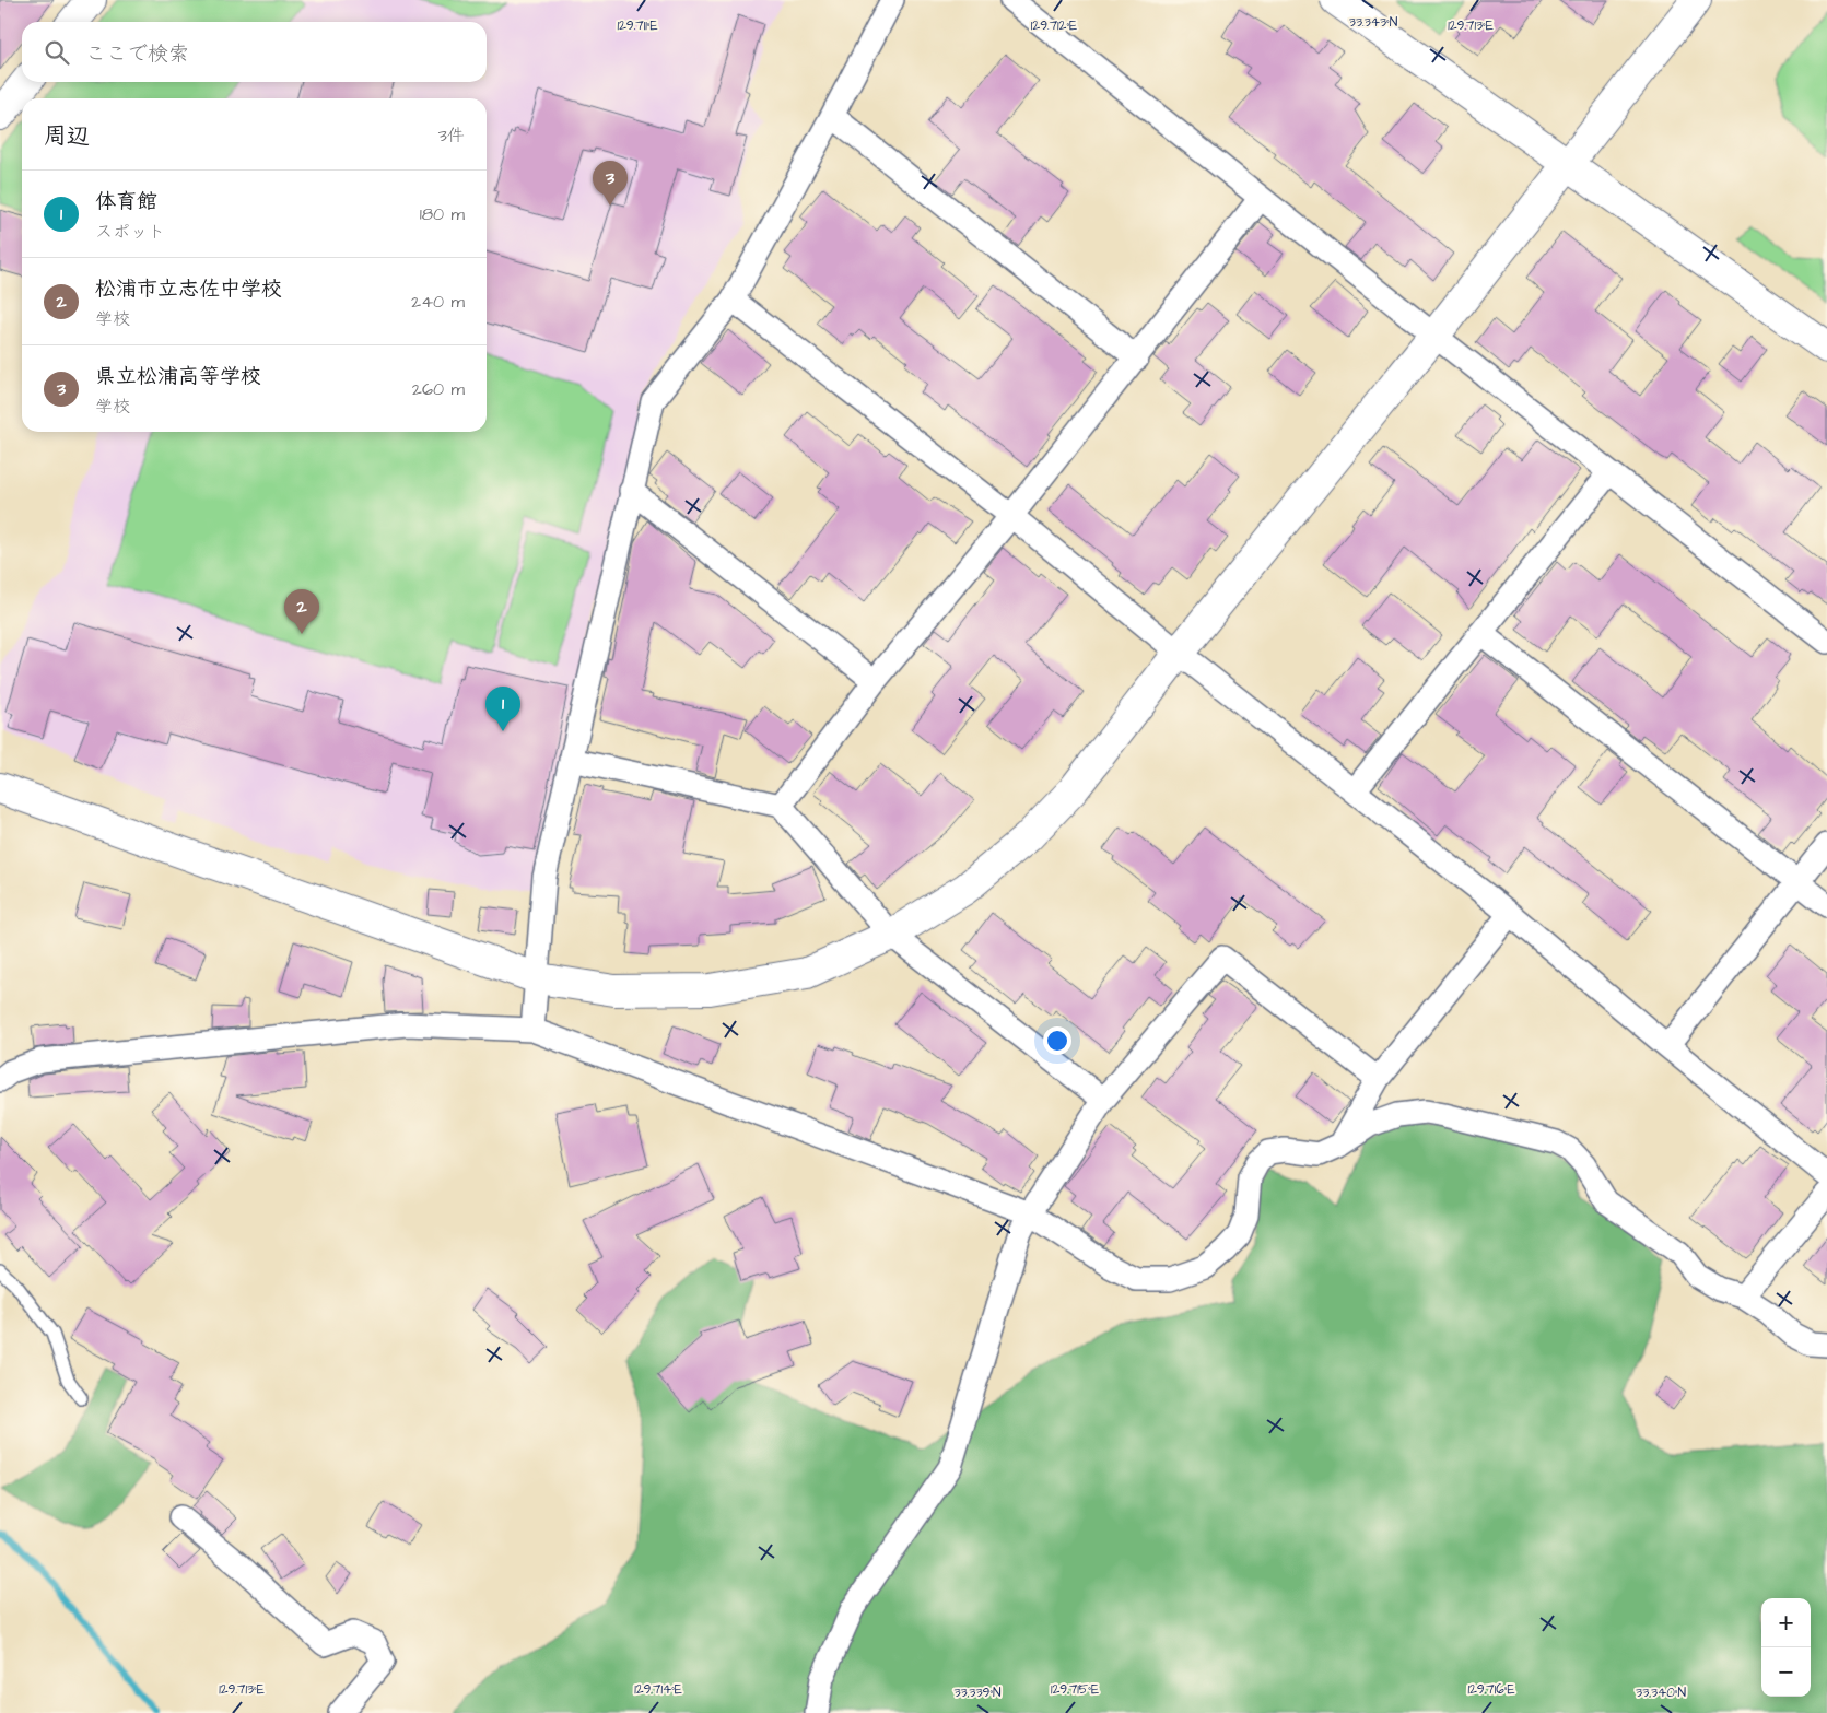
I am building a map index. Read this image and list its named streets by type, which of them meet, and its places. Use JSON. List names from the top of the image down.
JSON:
{
  "page": {
    "search": "ここで検索",
    "heading": ["周辺", "3件"],
    "pins": ["3", "2", "1"],
    "list": [
      {
        "mark": "1",
        "name": "体育館",
        "note": "スポット",
        "value": "180 m"
      },
      {
        "mark": "2",
        "name": "松浦市立志佐中学校",
        "note": "学校",
        "value": "240 m"
      },
      {
        "mark": "3",
        "name": "県立松浦高等学校",
        "note": "学校",
        "value": "260 m"
      }
    ],
    "map_buttons": ["+", "−"]
  },
  "coordinates": [
    "33.343°N",
    "129.711°E",
    "129.712°E",
    "129.713°E",
    "129.714°E",
    "129.715°E",
    "129.716°E",
    "33.339°N",
    "33.340°N"
  ]
}
